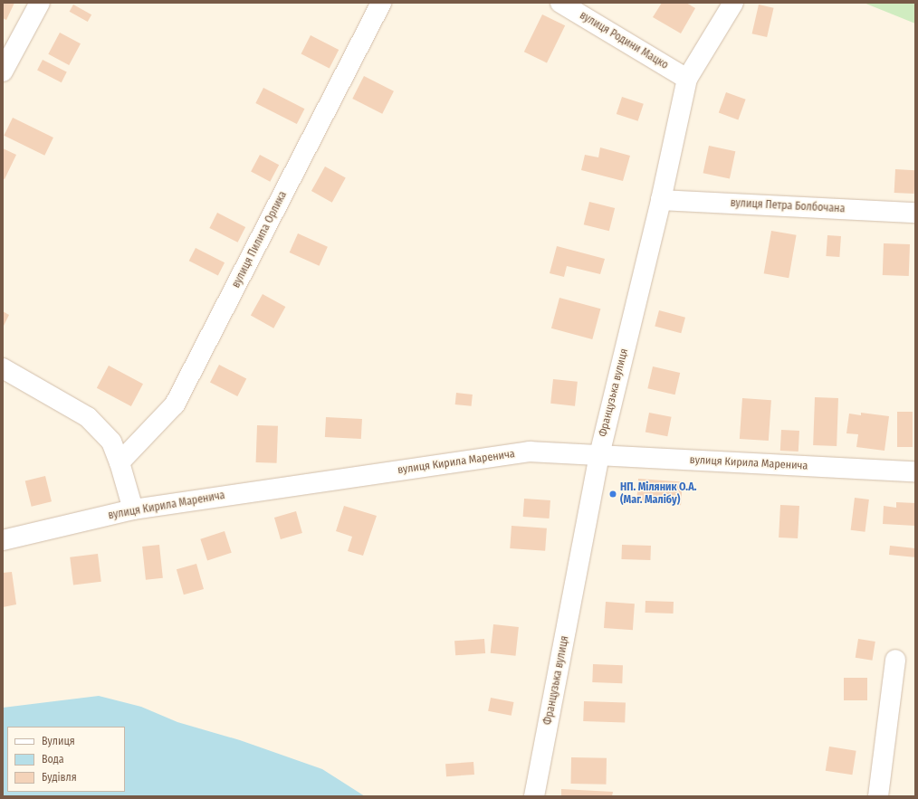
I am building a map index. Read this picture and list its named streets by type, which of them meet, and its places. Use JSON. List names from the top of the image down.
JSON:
{
  "streets": {
    "street": [
      "вулиця Родини Мацко",
      "вулиця Петра Болбочана",
      "вулиця Пилипа Орлика",
      "Французька вулиця",
      "вулиця Кирила Маренича"
    ]
  },
  "crossings": [
    ["вулиця Родини Мацко", "Французька вулиця"],
    ["вулиця Петра Болбочана", "Французька вулиця"],
    ["Французька вулиця", "вулиця Кирила Маренича"]
  ],
  "places": ["НП. Міляник О.А. (Маг. Малібу)"],
  "legend": ["Вулиця", "Вода", "Будівля"]
}
